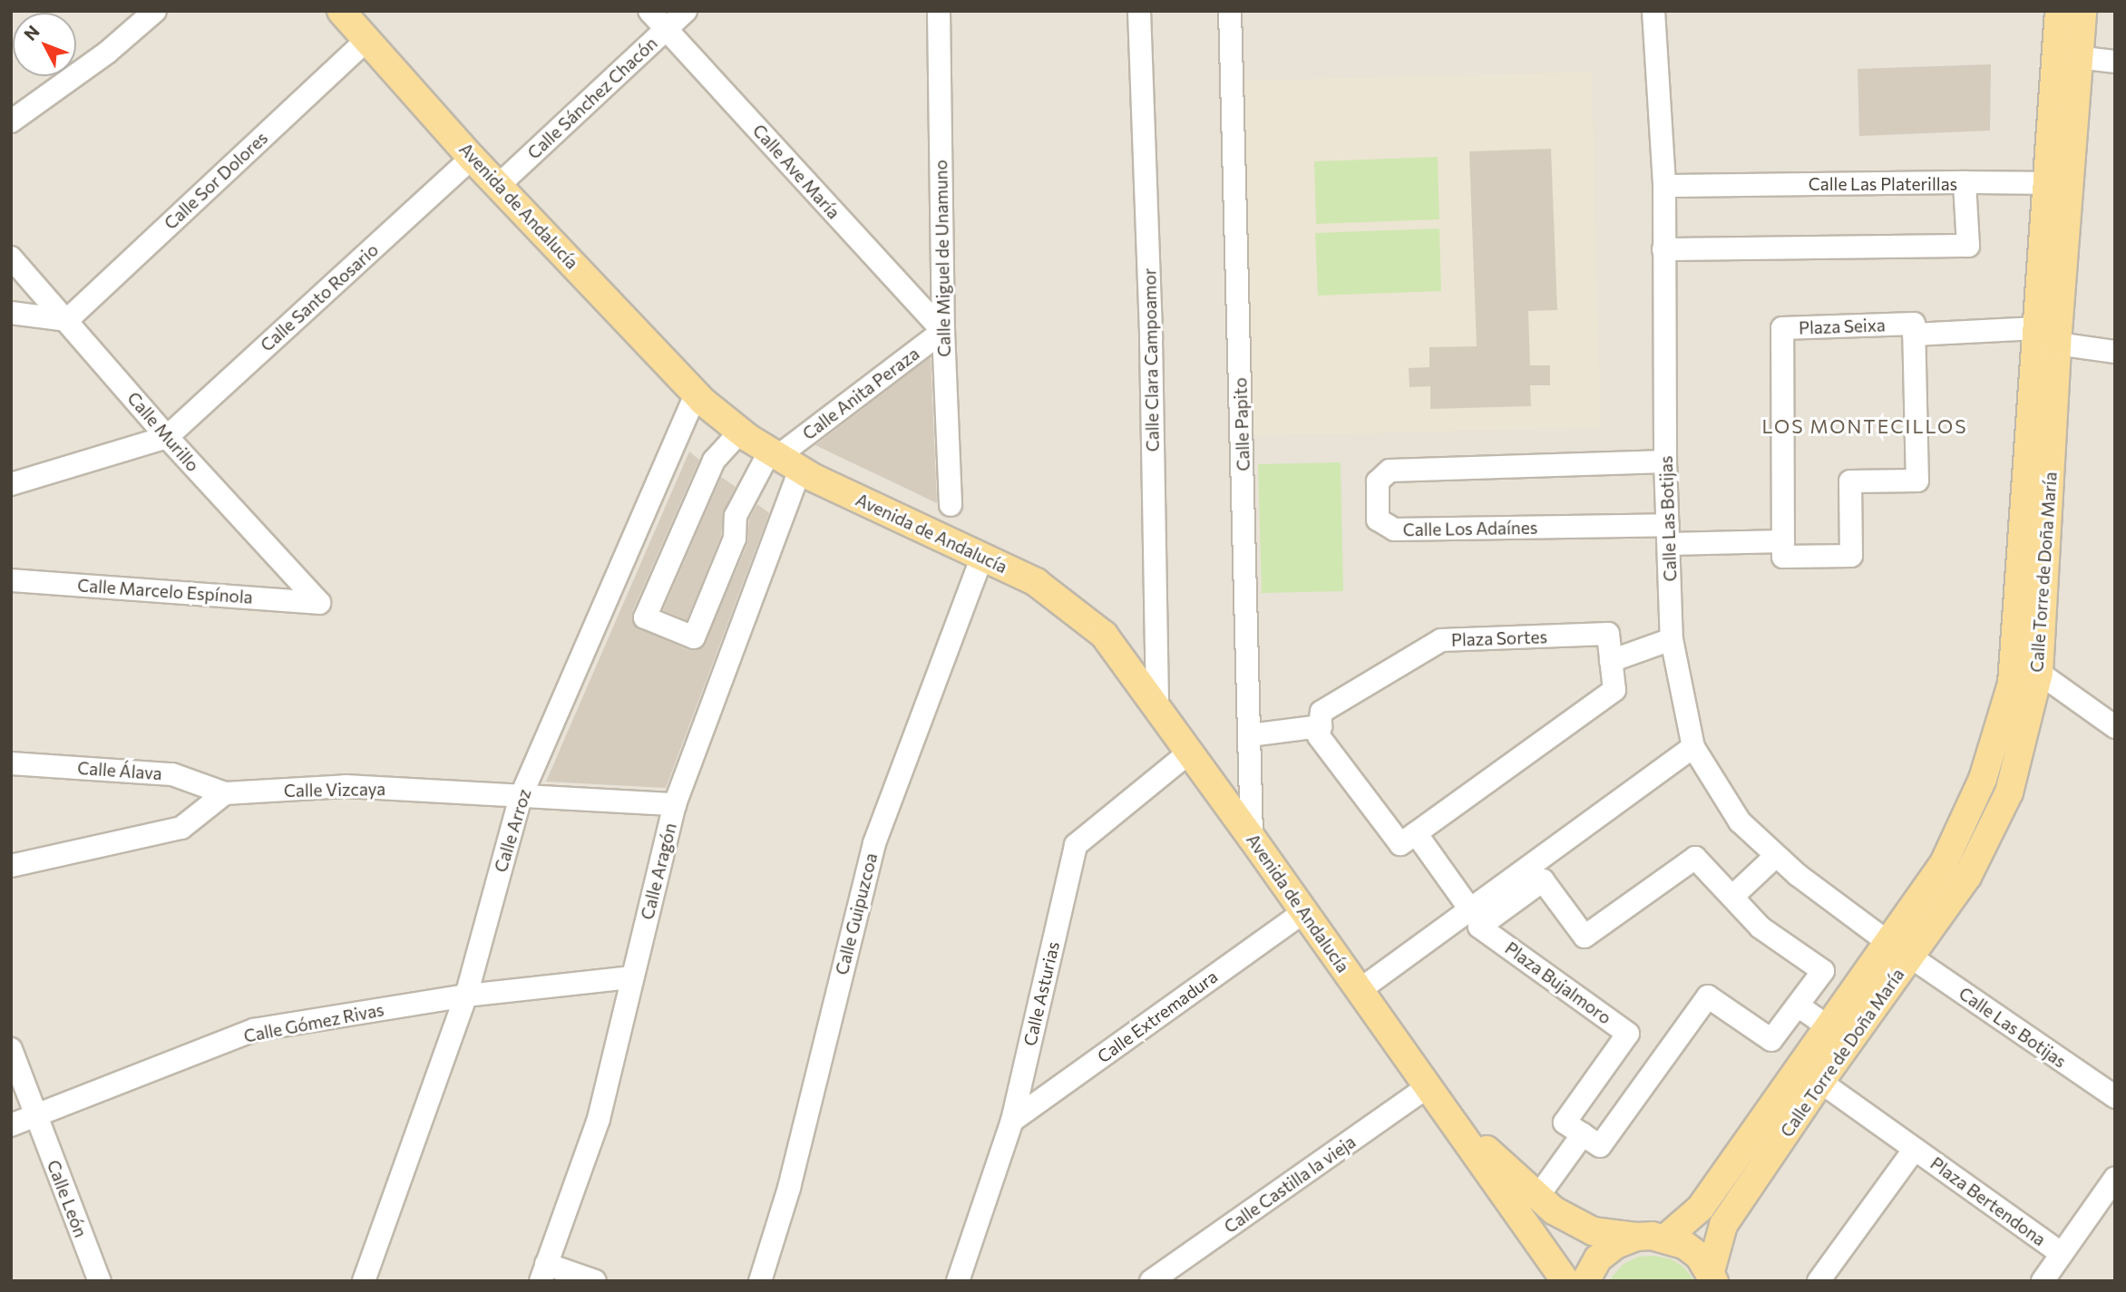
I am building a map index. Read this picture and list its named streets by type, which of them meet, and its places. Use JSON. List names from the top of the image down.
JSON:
{
  "streets": {
    "main road": ["Avenida de Andalucía", "Calle Torre de Doña María"],
    "street": [
      "Calle Sánchez Chacón",
      "Calle Ave María",
      "Calle Sor Dolores",
      "Calle Las Platerillas",
      "Calle Miguel de Unamuno",
      "Calle Santo Rosario",
      "Plaza Seixa",
      "Calle Clara Campoamor",
      "Calle Anita Peraza",
      "Calle Papito",
      "Calle Murillo",
      "Calle Las Botijas",
      "Calle Los Adaínes",
      "Calle Marcelo Espínola",
      "Plaza Sortes",
      "Calle Álava",
      "Calle Vizcaya",
      "Calle Arroz",
      "Calle Aragón",
      "Calle Guipuzcoa",
      "Plaza Bujalmoro",
      "Calle Asturias",
      "Calle Extremadura",
      "Calle Gómez Rivas",
      "Calle Castilla la vieja",
      "Calle León",
      "Plaza Bertendona"
    ]
  },
  "crossings": [
    ["Calle Sánchez Chacón", "Calle Ave María"],
    ["Calle Sánchez Chacón", "Avenida de Andalucía"],
    ["Calle Ave María", "Calle Miguel de Unamuno"],
    ["Calle Ave María", "Calle Anita Peraza"],
    ["Calle Sor Dolores", "Avenida de Andalucía"],
    ["Calle Sor Dolores", "Calle Murillo"],
    ["Calle Las Platerillas", "Calle Las Botijas"],
    ["Avenida de Andalucía", "Calle Santo Rosario"],
    ["Avenida de Andalucía", "Calle Clara Campoamor"],
    ["Avenida de Andalucía", "Calle Anita Peraza"],
    ["Avenida de Andalucía", "Calle Papito"],
    ["Avenida de Andalucía", "Calle Torre de Doña María"],
    ["Avenida de Andalucía", "Calle Arroz"],
    ["Avenida de Andalucía", "Calle Aragón"],
    ["Avenida de Andalucía", "Calle Guipuzcoa"],
    ["Avenida de Andalucía", "Calle Asturias"],
    ["Avenida de Andalucía", "Calle Extremadura"],
    ["Avenida de Andalucía", "Calle Castilla la vieja"],
    ["Calle Miguel de Unamuno", "Calle Anita Peraza"],
    ["Calle Santo Rosario", "Calle Murillo"],
    ["Plaza Seixa", "Calle Torre de Doña María"],
    ["Calle Anita Peraza", "Calle Aragón"],
    ["Calle Murillo", "Calle Marcelo Espínola"],
    ["Calle Las Botijas", "Calle Los Adaínes"],
    ["Calle Las Botijas", "Calle Torre de Doña María"],
    ["Calle Torre de Doña María", "Plaza Bertendona"],
    ["Calle Álava", "Calle Vizcaya"],
    ["Calle Vizcaya", "Calle Arroz"],
    ["Calle Vizcaya", "Calle Aragón"],
    ["Calle Arroz", "Calle Gómez Rivas"],
    ["Calle Aragón", "Calle Gómez Rivas"],
    ["Calle Asturias", "Calle Extremadura"],
    ["Calle Gómez Rivas", "Calle León"]
  ],
  "districts": ["LOS MONTECILLOS"],
  "north": "top left"
}
